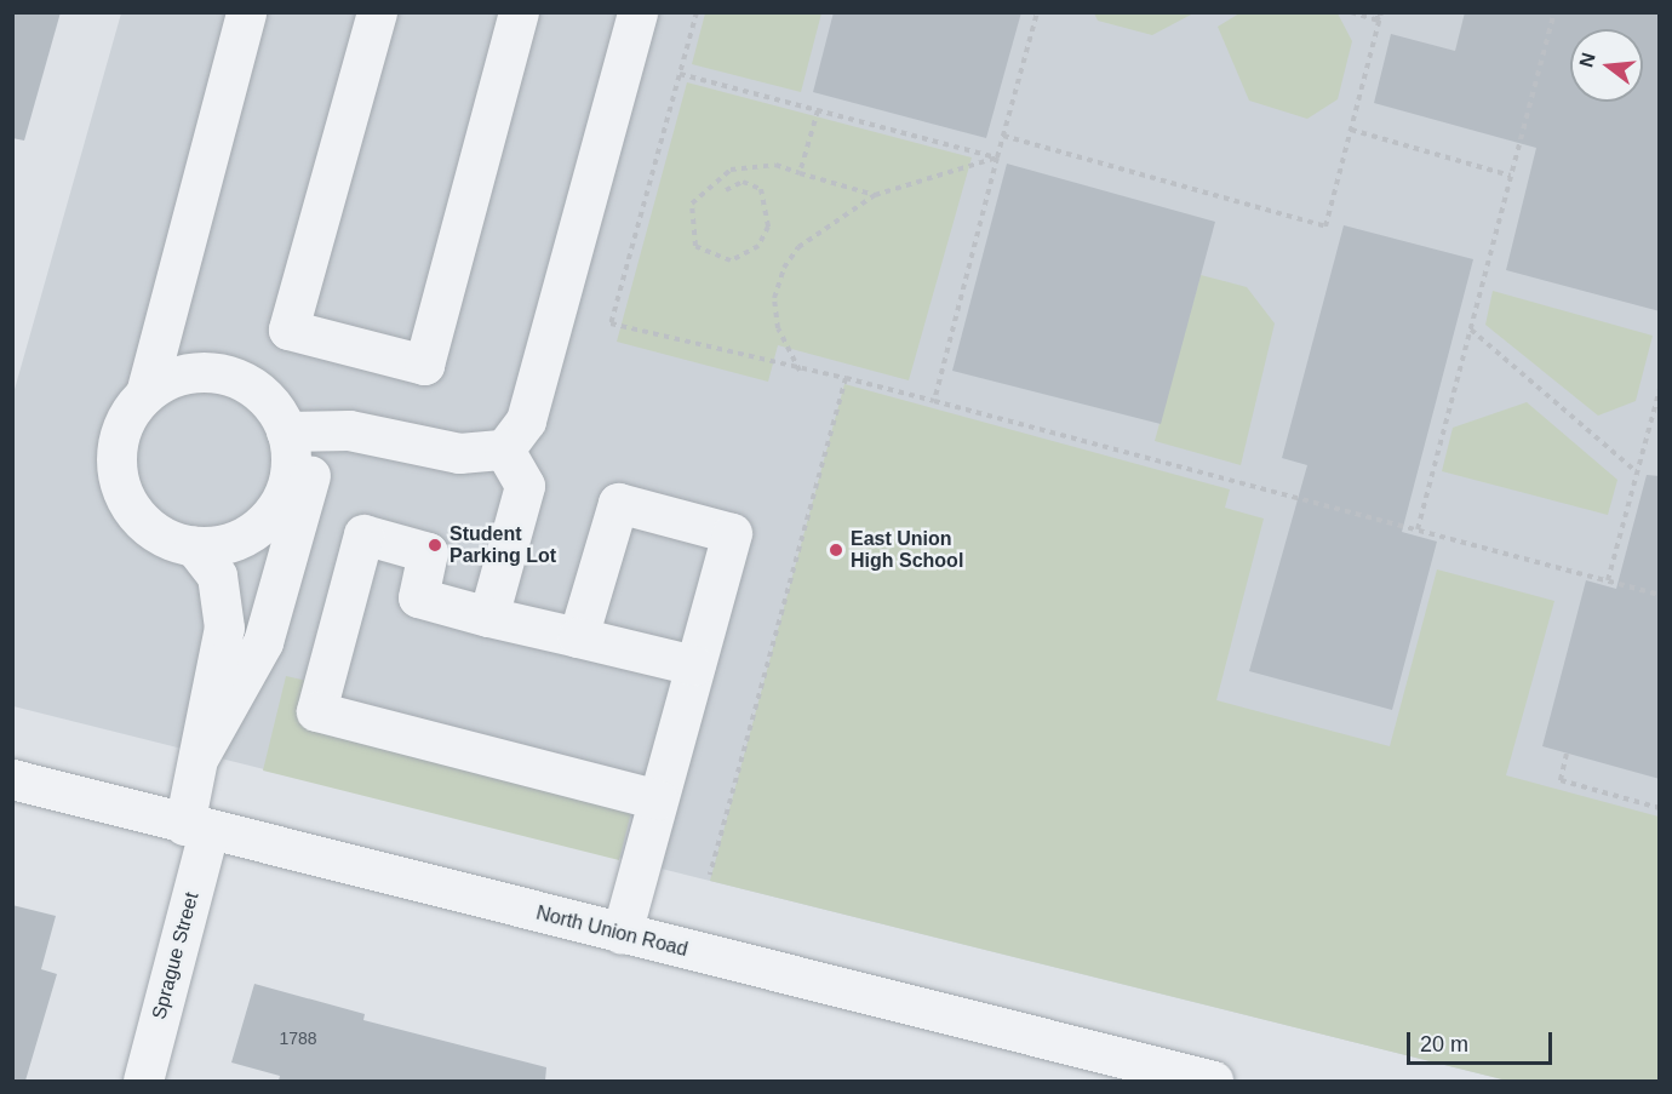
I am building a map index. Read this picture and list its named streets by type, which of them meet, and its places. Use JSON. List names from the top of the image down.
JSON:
{
  "streets": {
    "street": ["North Union Road", "Sprague Street"]
  },
  "crossings": [
    ["North Union Road", "Sprague Street"]
  ],
  "places": ["Student Parking Lot", "East Union High School"],
  "house_numbers": ["1788"],
  "scale_bar": "20 m",
  "north": "left"
}
